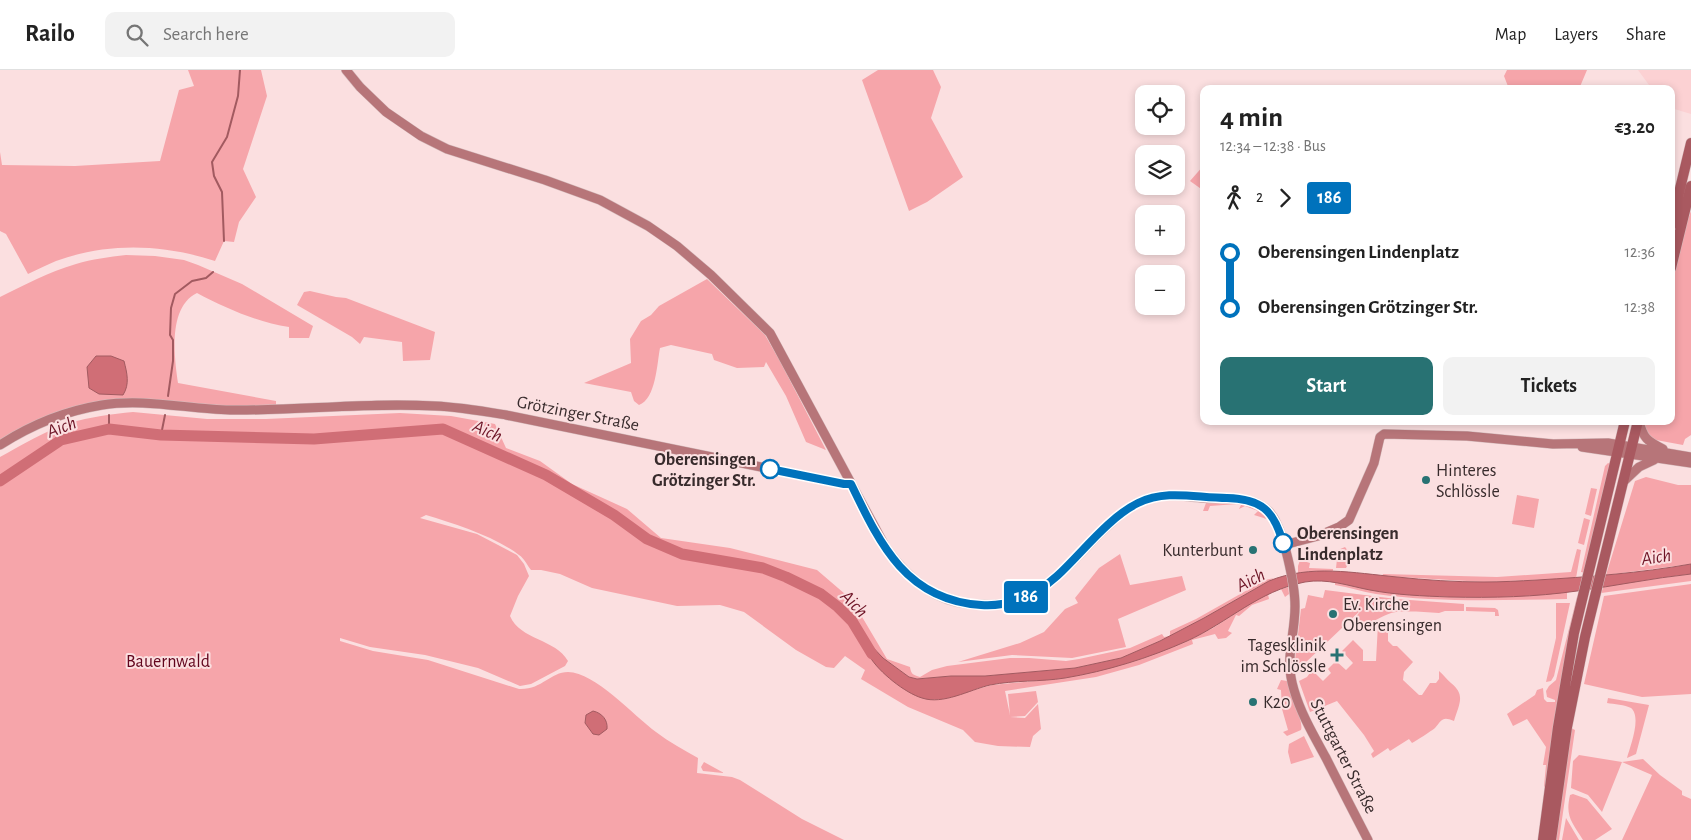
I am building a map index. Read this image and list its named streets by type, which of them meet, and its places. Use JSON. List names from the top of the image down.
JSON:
{
  "streets": {
    "main road": ["Grötzinger Straße", "Stuttgarter Straße"]
  },
  "crossings": [
    ["Grötzinger Straße", "Stuttgarter Straße"]
  ],
  "water": ["Aich"],
  "parks": ["Bauernwald"],
  "places": {
    "other": [
      "Oberensingen Grötzinger Str.",
      "Hinteres Schlössle",
      "Oberensingen Lindenplatz",
      "Kunterbunt",
      "Ev. Kirche Oberensingen",
      "K20"
    ],
    "health": ["Tagesklinik im Schlössle"]
  },
  "lines": ["bus line 186"],
  "page": {
    "header": "Railo",
    "search": "Search here",
    "nav": ["Map", "Layers", "Share"],
    "on_map": "186",
    "map_buttons": ["+", "−"],
    "heading": ["4 min", "12:34 – 12:38 · Bus", "€3.20"],
    "legs": ["2", "186"],
    "list": [
      {
        "name": "Oberensingen Lindenplatz",
        "value": "12:36"
      },
      {
        "name": "Oberensingen Grötzinger Str.",
        "value": "12:38"
      }
    ],
    "buttons": ["Start", "Tickets"]
  }
}
